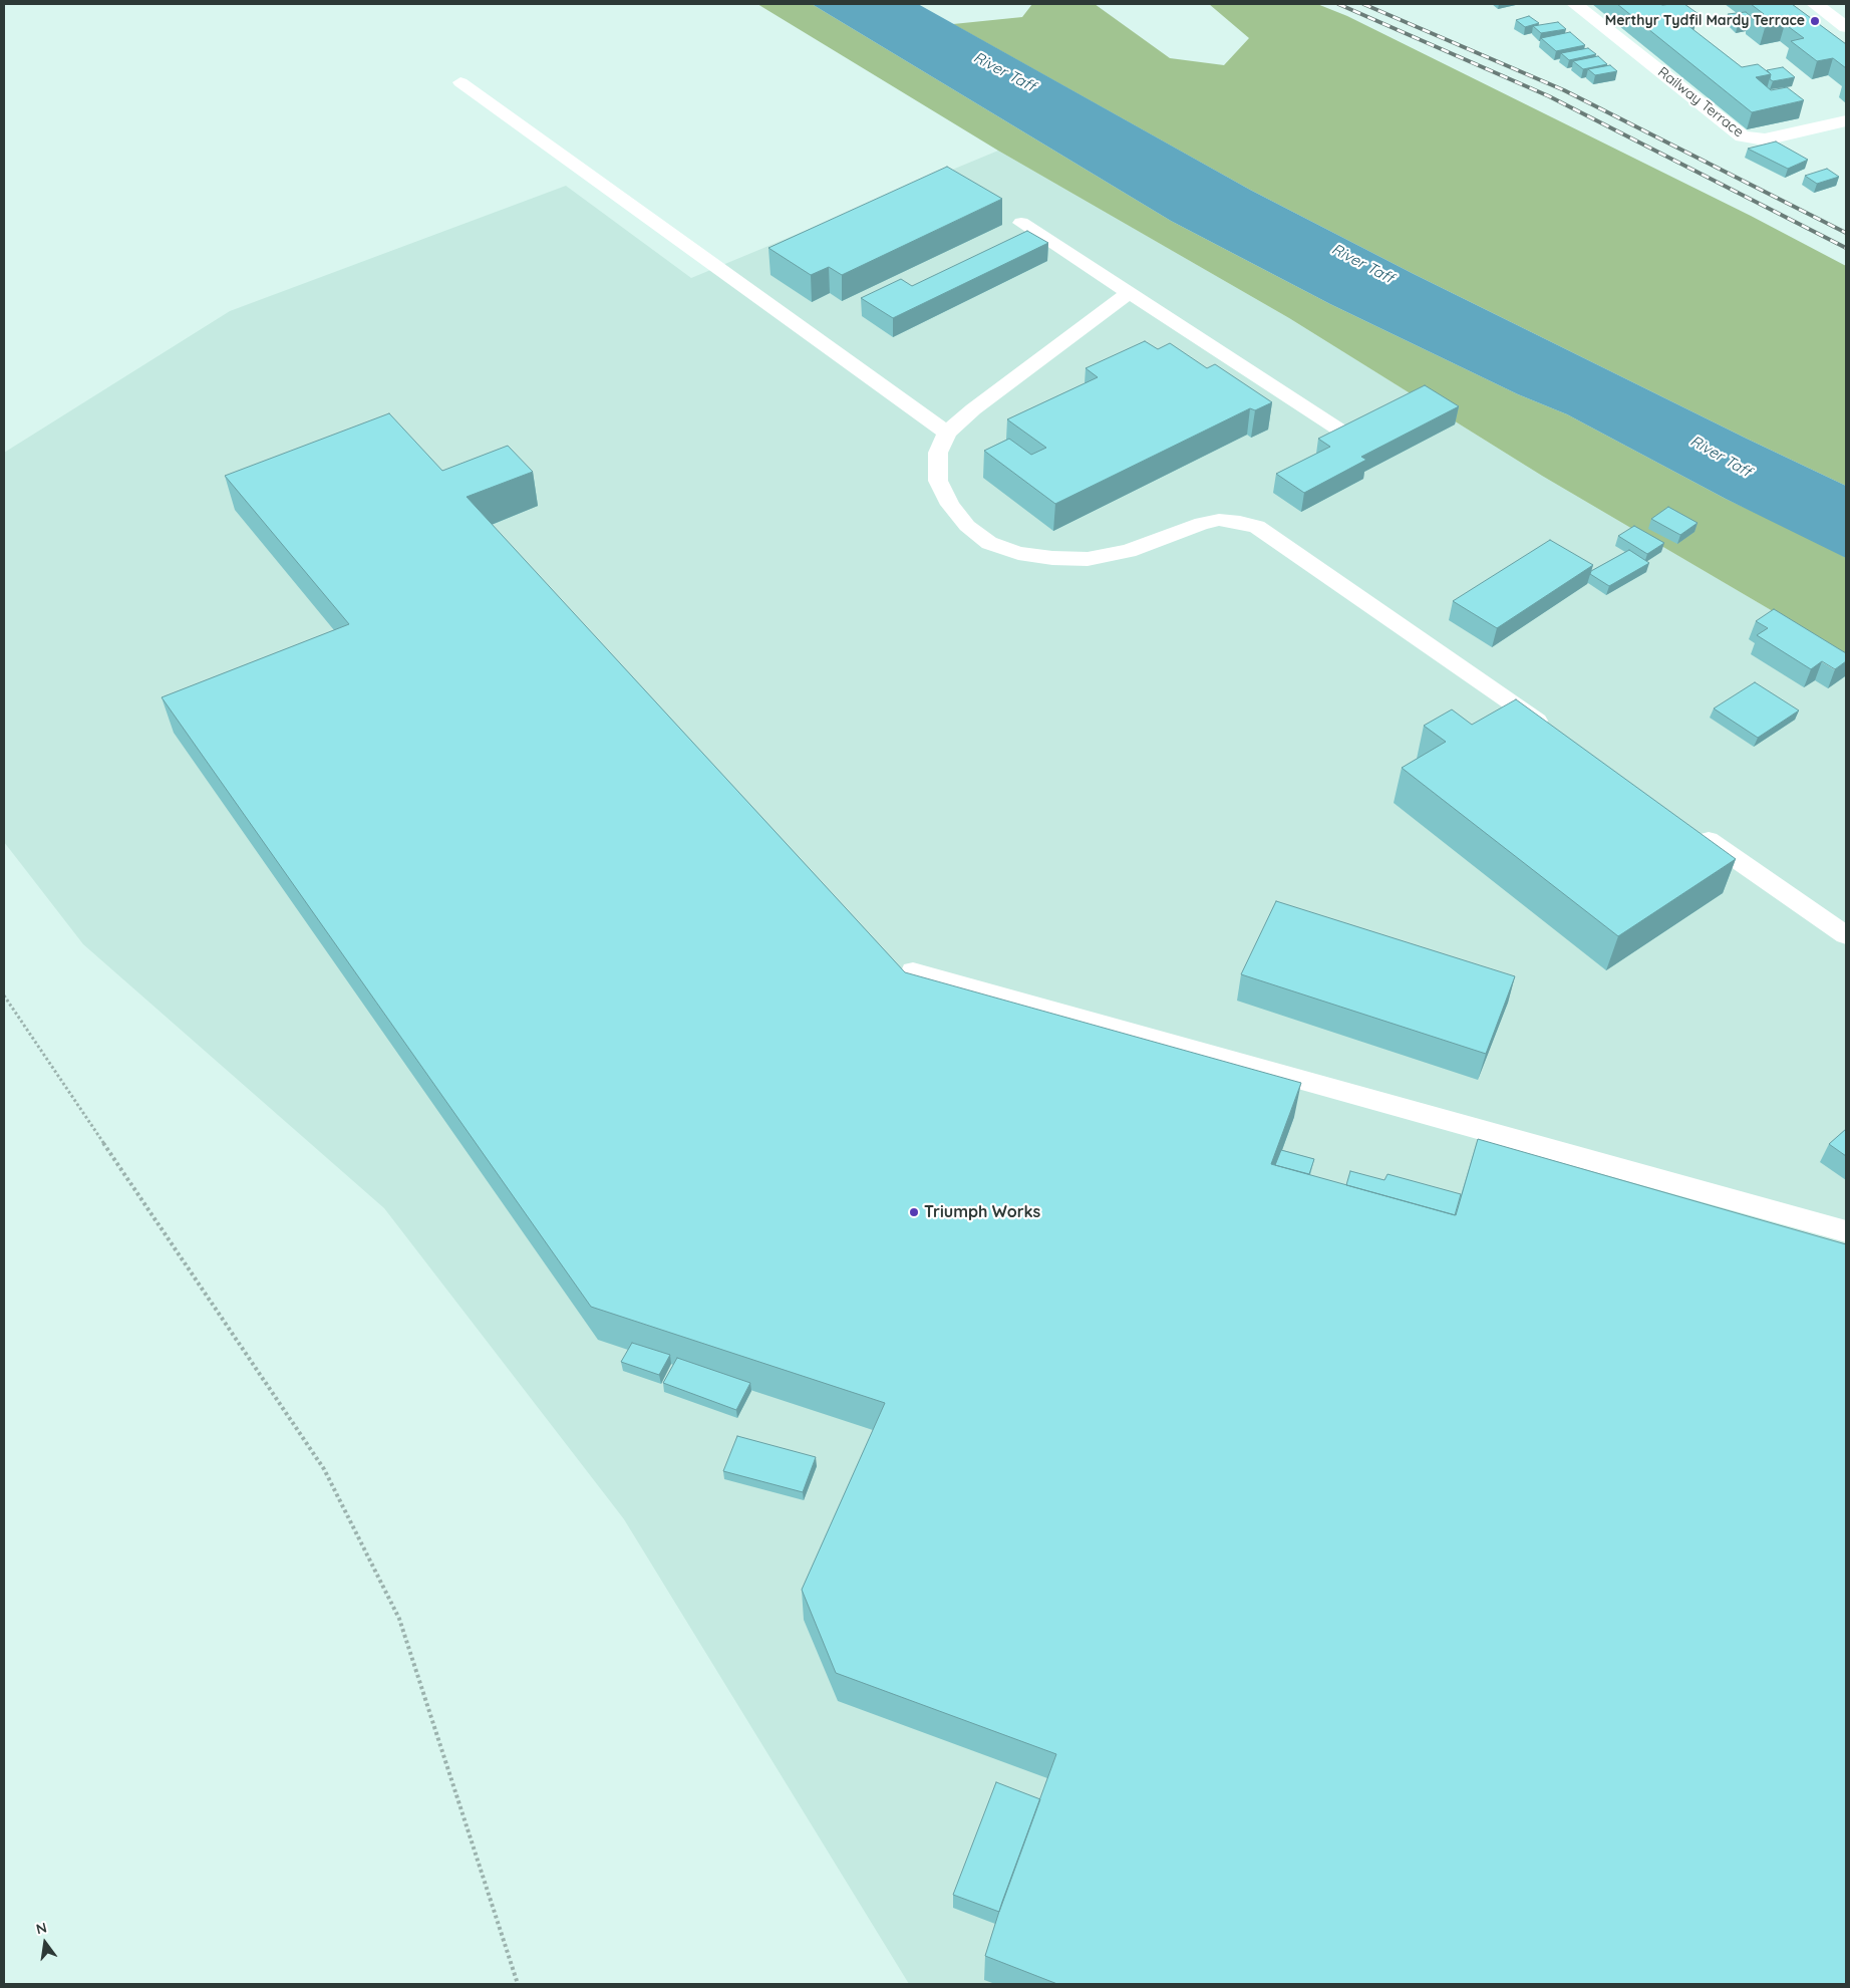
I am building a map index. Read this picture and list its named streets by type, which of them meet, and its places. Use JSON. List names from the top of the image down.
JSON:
{
  "streets": {
    "street": ["Railway Terrace"]
  },
  "water": ["River Taff"],
  "places": ["Merthyr Tydfil Mardy Terrace", "Triumph Works"],
  "north": "top"
}
